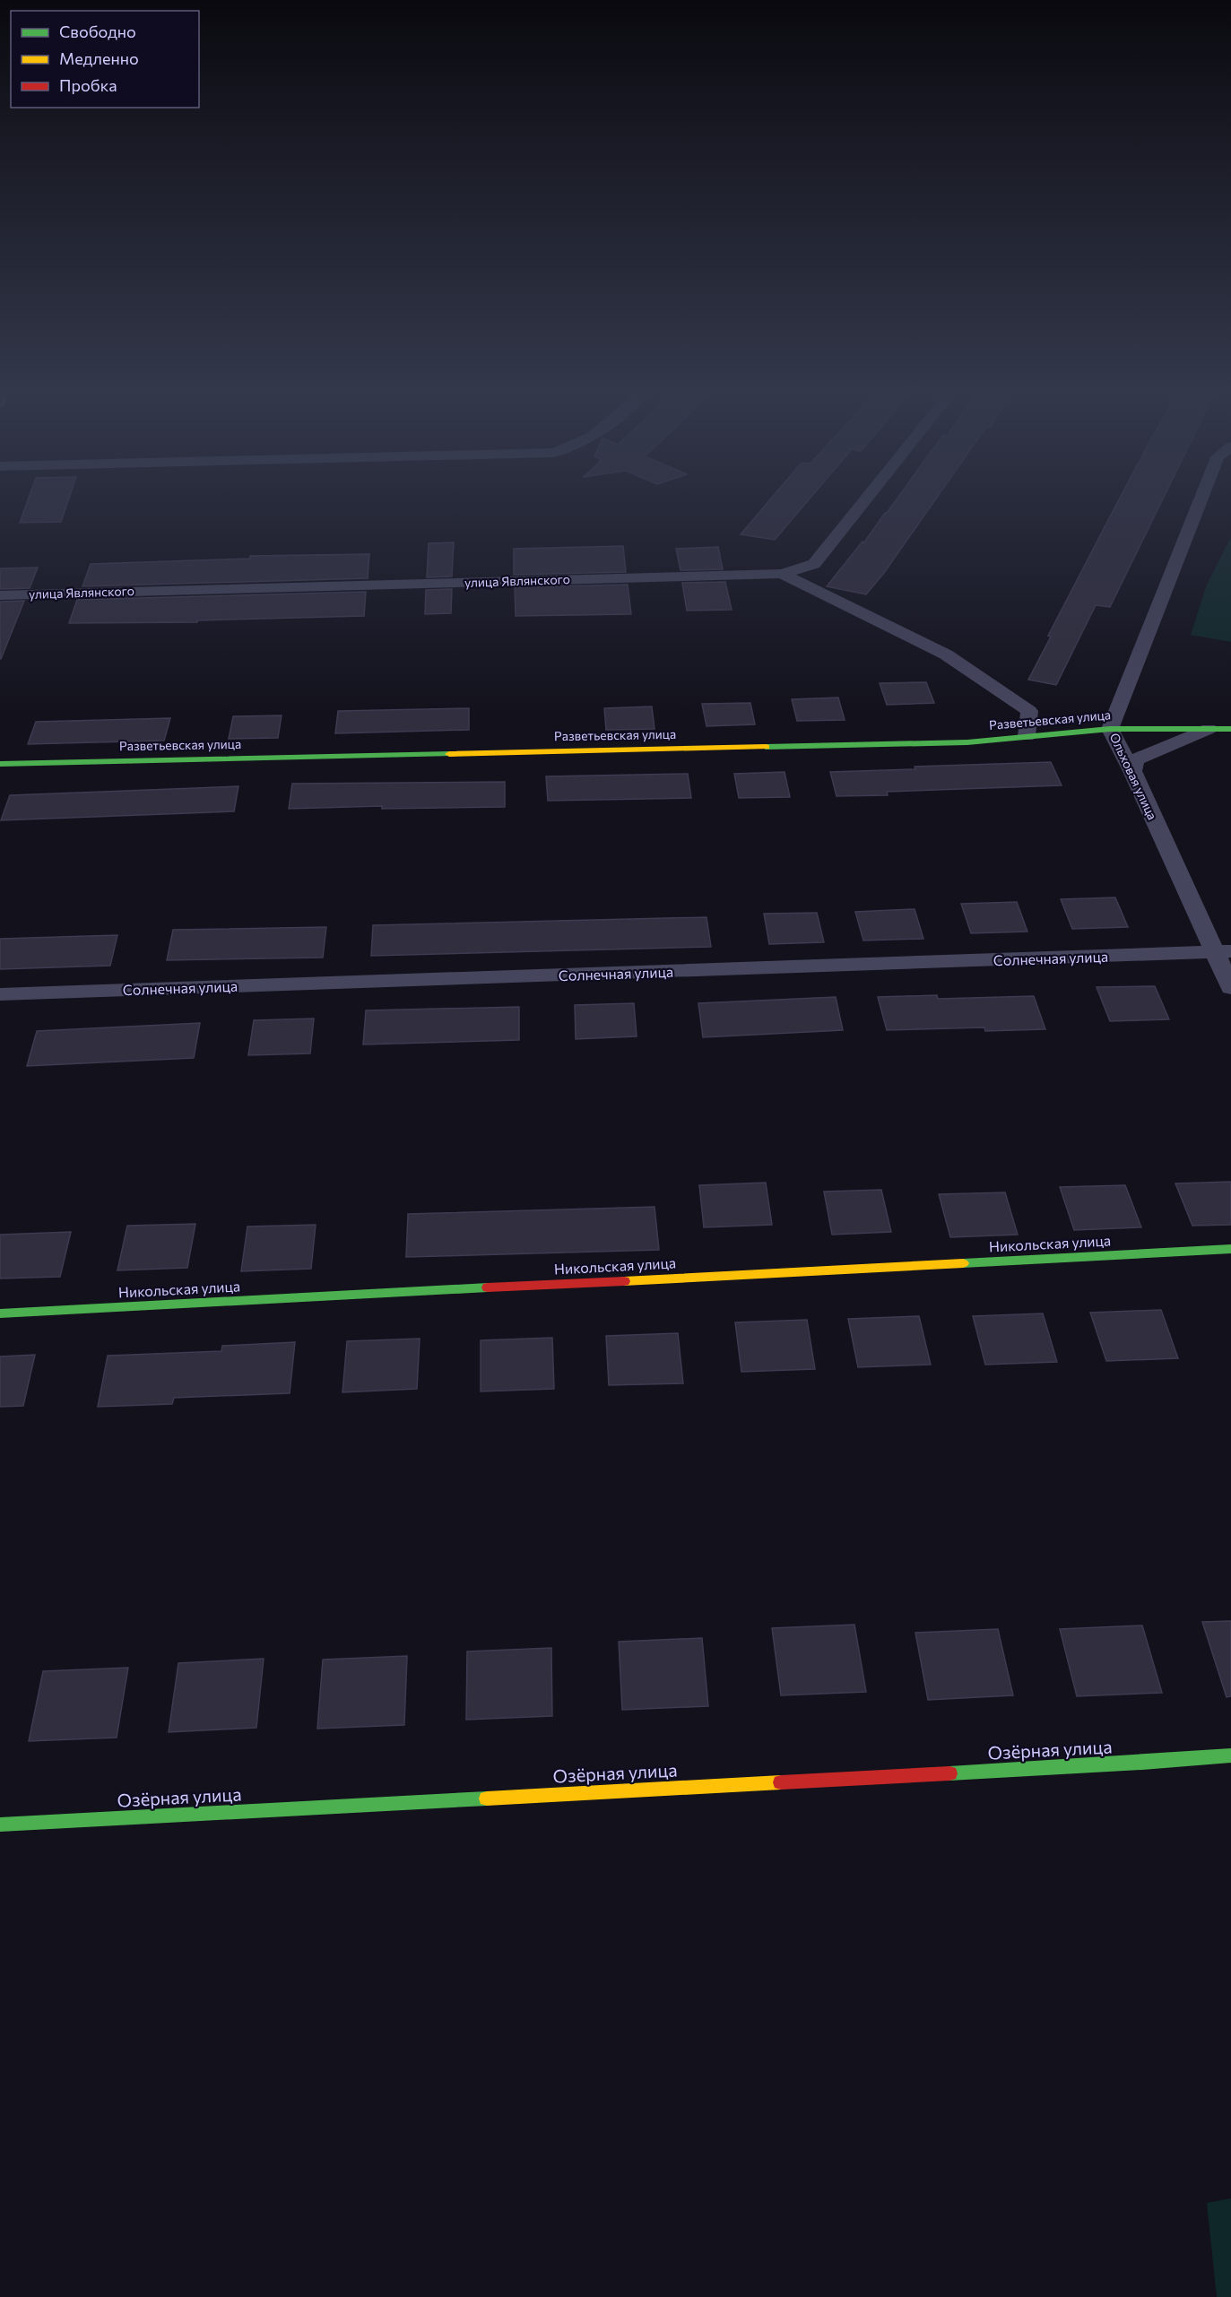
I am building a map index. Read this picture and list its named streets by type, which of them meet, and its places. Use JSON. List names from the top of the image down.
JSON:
{
  "streets": {
    "street": [
      "улица Являнского",
      "Разветьевская улица",
      "Ольховая улица",
      "Солнечная улица",
      "Никольская улица",
      "Озёрная улица"
    ]
  },
  "crossings": [
    ["Разветьевская улица", "Ольховая улица"],
    ["Ольховая улица", "Солнечная улица"]
  ],
  "legend": ["Свободно", "Медленно", "Пробка"]
}
